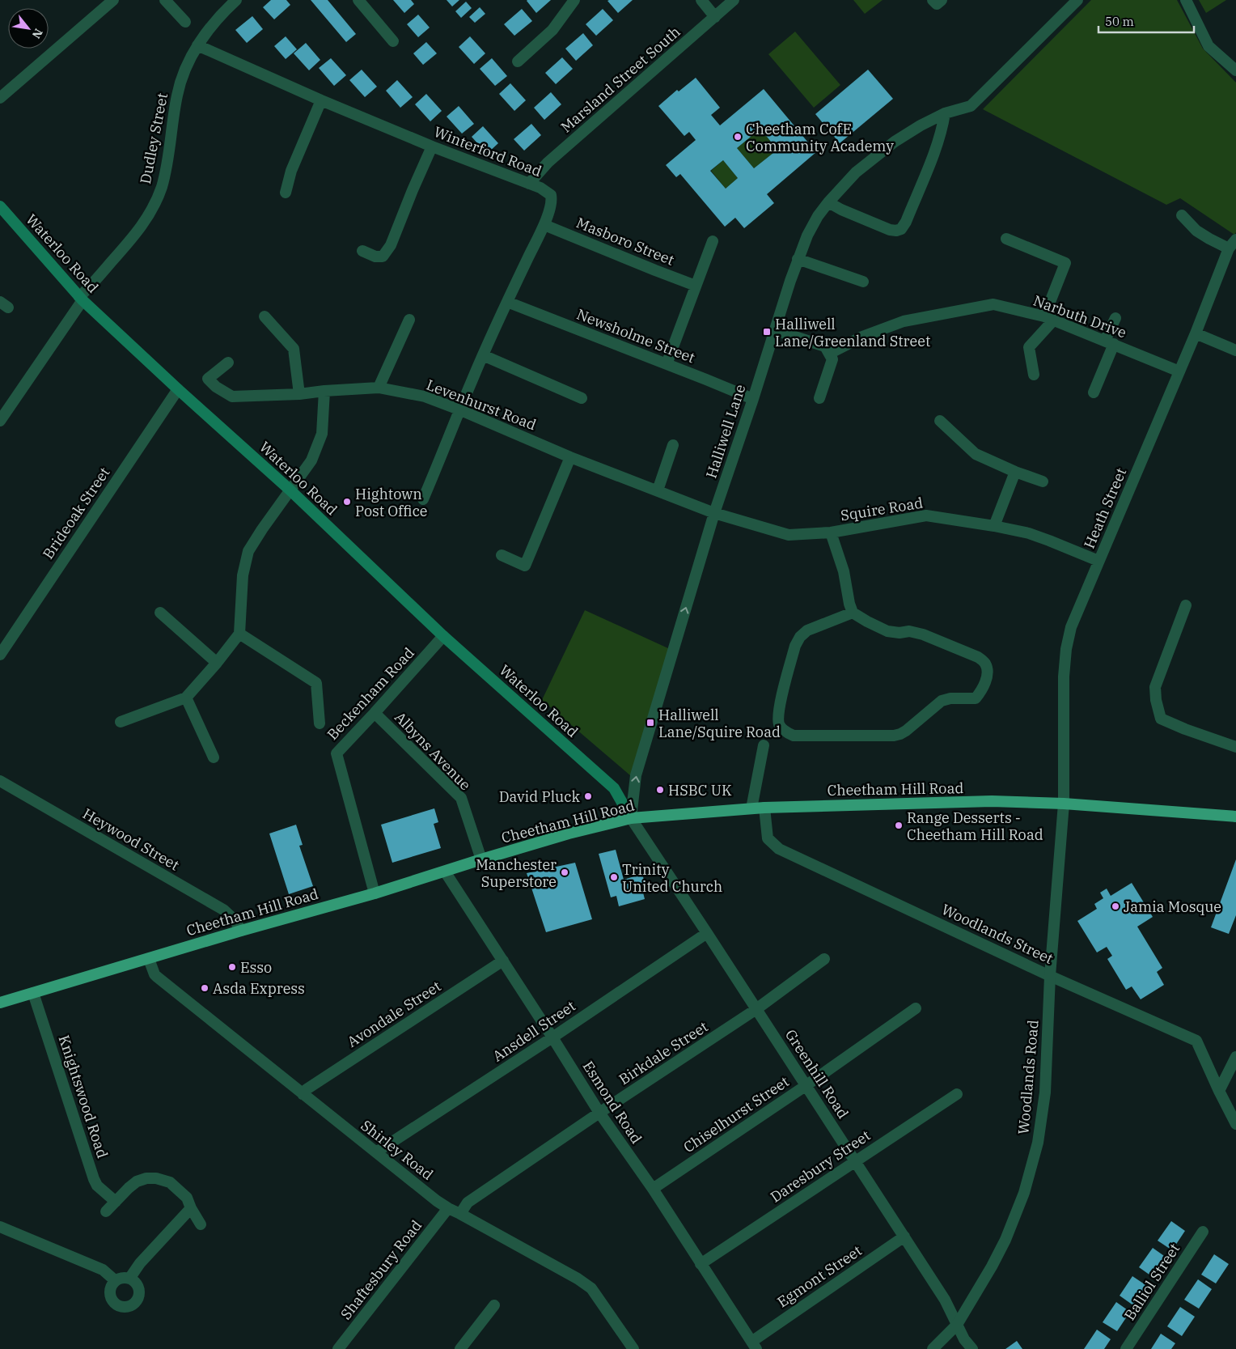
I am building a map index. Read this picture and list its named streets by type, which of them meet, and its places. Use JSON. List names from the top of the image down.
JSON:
{
  "streets": {
    "highway": ["Cheetham Hill Road"],
    "main road": ["Waterloo Road"],
    "street": [
      "Marsland Street South",
      "Dudley Street",
      "Winterford Road",
      "Masboro Street",
      "Narbuth Drive",
      "Newsholme Street",
      "Levenhurst Road",
      "Halliwell Lane",
      "Heath Street",
      "Squire Road",
      "Brideoak Street",
      "Beckenham Road",
      "Albyns Avenue",
      "Heywood Street",
      "Woodlands Street",
      "Avondale Street",
      "Ansdell Street",
      "Birkdale Street",
      "Greenhill Road",
      "Woodlands Road",
      "Knightswood Road",
      "Esmond Road",
      "Chiselhurst Street",
      "Shirley Road",
      "Daresbury Street",
      "Shaftesbury Road",
      "Egmont Street",
      "Balliol Street"
    ]
  },
  "crossings": [
    ["Marsland Street South", "Winterford Road"],
    ["Dudley Street", "Winterford Road"],
    ["Dudley Street", "Waterloo Road"],
    ["Winterford Road", "Masboro Street"],
    ["Winterford Road", "Newsholme Street"],
    ["Winterford Road", "Levenhurst Road"],
    ["Waterloo Road", "Halliwell Lane"],
    ["Waterloo Road", "Brideoak Street"],
    ["Waterloo Road", "Beckenham Road"],
    ["Waterloo Road", "Cheetham Hill Road"],
    ["Waterloo Road", "Greenhill Road"],
    ["Narbuth Drive", "Heath Street"],
    ["Newsholme Street", "Halliwell Lane"],
    ["Levenhurst Road", "Halliwell Lane"],
    ["Levenhurst Road", "Squire Road"],
    ["Halliwell Lane", "Squire Road"],
    ["Halliwell Lane", "Cheetham Hill Road"],
    ["Halliwell Lane", "Greenhill Road"],
    ["Heath Street", "Squire Road"],
    ["Heath Street", "Cheetham Hill Road"],
    ["Heath Street", "Woodlands Road"],
    ["Beckenham Road", "Albyns Avenue"],
    ["Beckenham Road", "Cheetham Hill Road"],
    ["Albyns Avenue", "Cheetham Hill Road"],
    ["Cheetham Hill Road", "Heywood Street"],
    ["Cheetham Hill Road", "Woodlands Street"],
    ["Cheetham Hill Road", "Greenhill Road"],
    ["Cheetham Hill Road", "Woodlands Road"],
    ["Cheetham Hill Road", "Knightswood Road"],
    ["Cheetham Hill Road", "Esmond Road"],
    ["Cheetham Hill Road", "Shirley Road"],
    ["Woodlands Street", "Woodlands Road"],
    ["Avondale Street", "Esmond Road"],
    ["Avondale Street", "Shirley Road"],
    ["Ansdell Street", "Greenhill Road"],
    ["Ansdell Street", "Esmond Road"],
    ["Ansdell Street", "Shirley Road"],
    ["Birkdale Street", "Greenhill Road"],
    ["Birkdale Street", "Esmond Road"],
    ["Birkdale Street", "Shirley Road"],
    ["Greenhill Road", "Woodlands Road"],
    ["Greenhill Road", "Chiselhurst Street"],
    ["Greenhill Road", "Daresbury Street"],
    ["Greenhill Road", "Egmont Street"],
    ["Esmond Road", "Chiselhurst Street"],
    ["Esmond Road", "Daresbury Street"],
    ["Esmond Road", "Egmont Street"],
    ["Shirley Road", "Shaftesbury Road"]
  ],
  "places": {
    "other": [
      "Cheetham CofE Community Academy",
      "Hightown Post Office",
      "HSBC UK",
      "David Pluck",
      "Range Desserts - Cheetham Hill Road",
      "Manchester Superstore",
      "Trinity United Church",
      "Jamia Mosque",
      "Esso",
      "Asda Express"
    ],
    "transit": ["Halliwell Lane/Greenland Street", "Halliwell Lane/Squire Road"]
  },
  "scale_bar": "50 m",
  "north": "bottom right"
}
